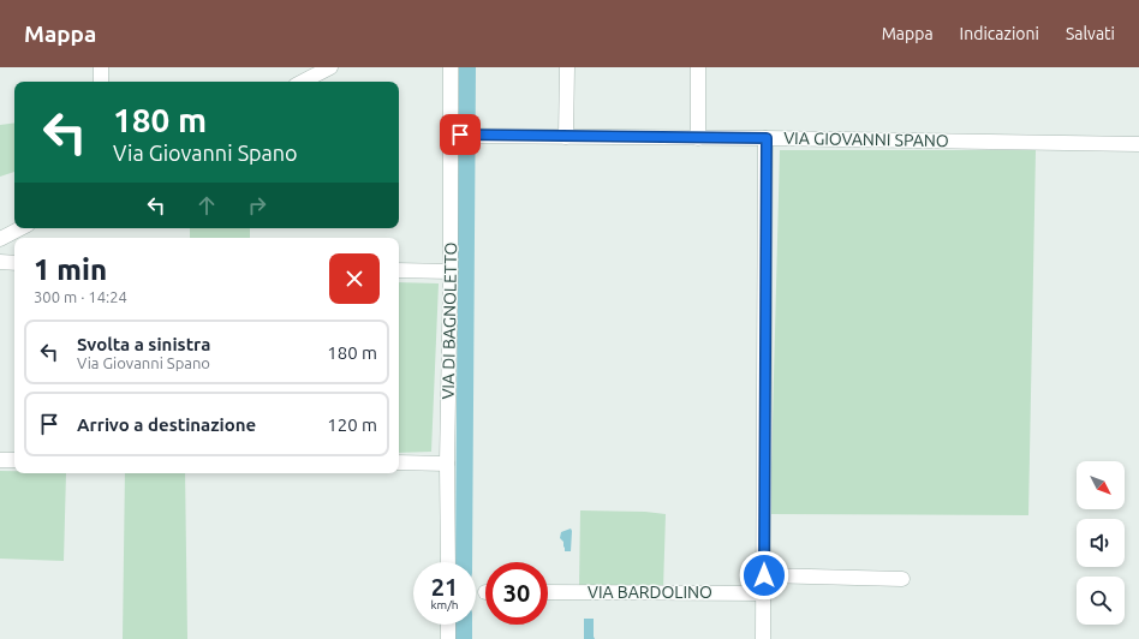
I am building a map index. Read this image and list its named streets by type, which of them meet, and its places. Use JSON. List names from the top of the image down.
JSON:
{
  "streets": {
    "street": ["VIA GIOVANNI SPANO", "VIA DI BAGNOLETTO", "VIA BARDOLINO"]
  },
  "crossings": [
    ["VIA GIOVANNI SPANO", "VIA DI BAGNOLETTO"]
  ],
  "north": "bottom right",
  "page": {
    "header": "Mappa",
    "nav": ["Mappa", "Indicazioni", "Salvati"],
    "turn": ["180 m", "Via Giovanni Spano"],
    "heading": ["1 min", "300 m · 14:24"],
    "list": [
      {
        "name": "Svolta a sinistra",
        "note": "Via Giovanni Spano",
        "value": "180 m"
      },
      {
        "name": "Arrivo a destinazione",
        "value": "120 m"
      }
    ],
    "speed": "21 km/h",
    "limit": "30"
  }
}
